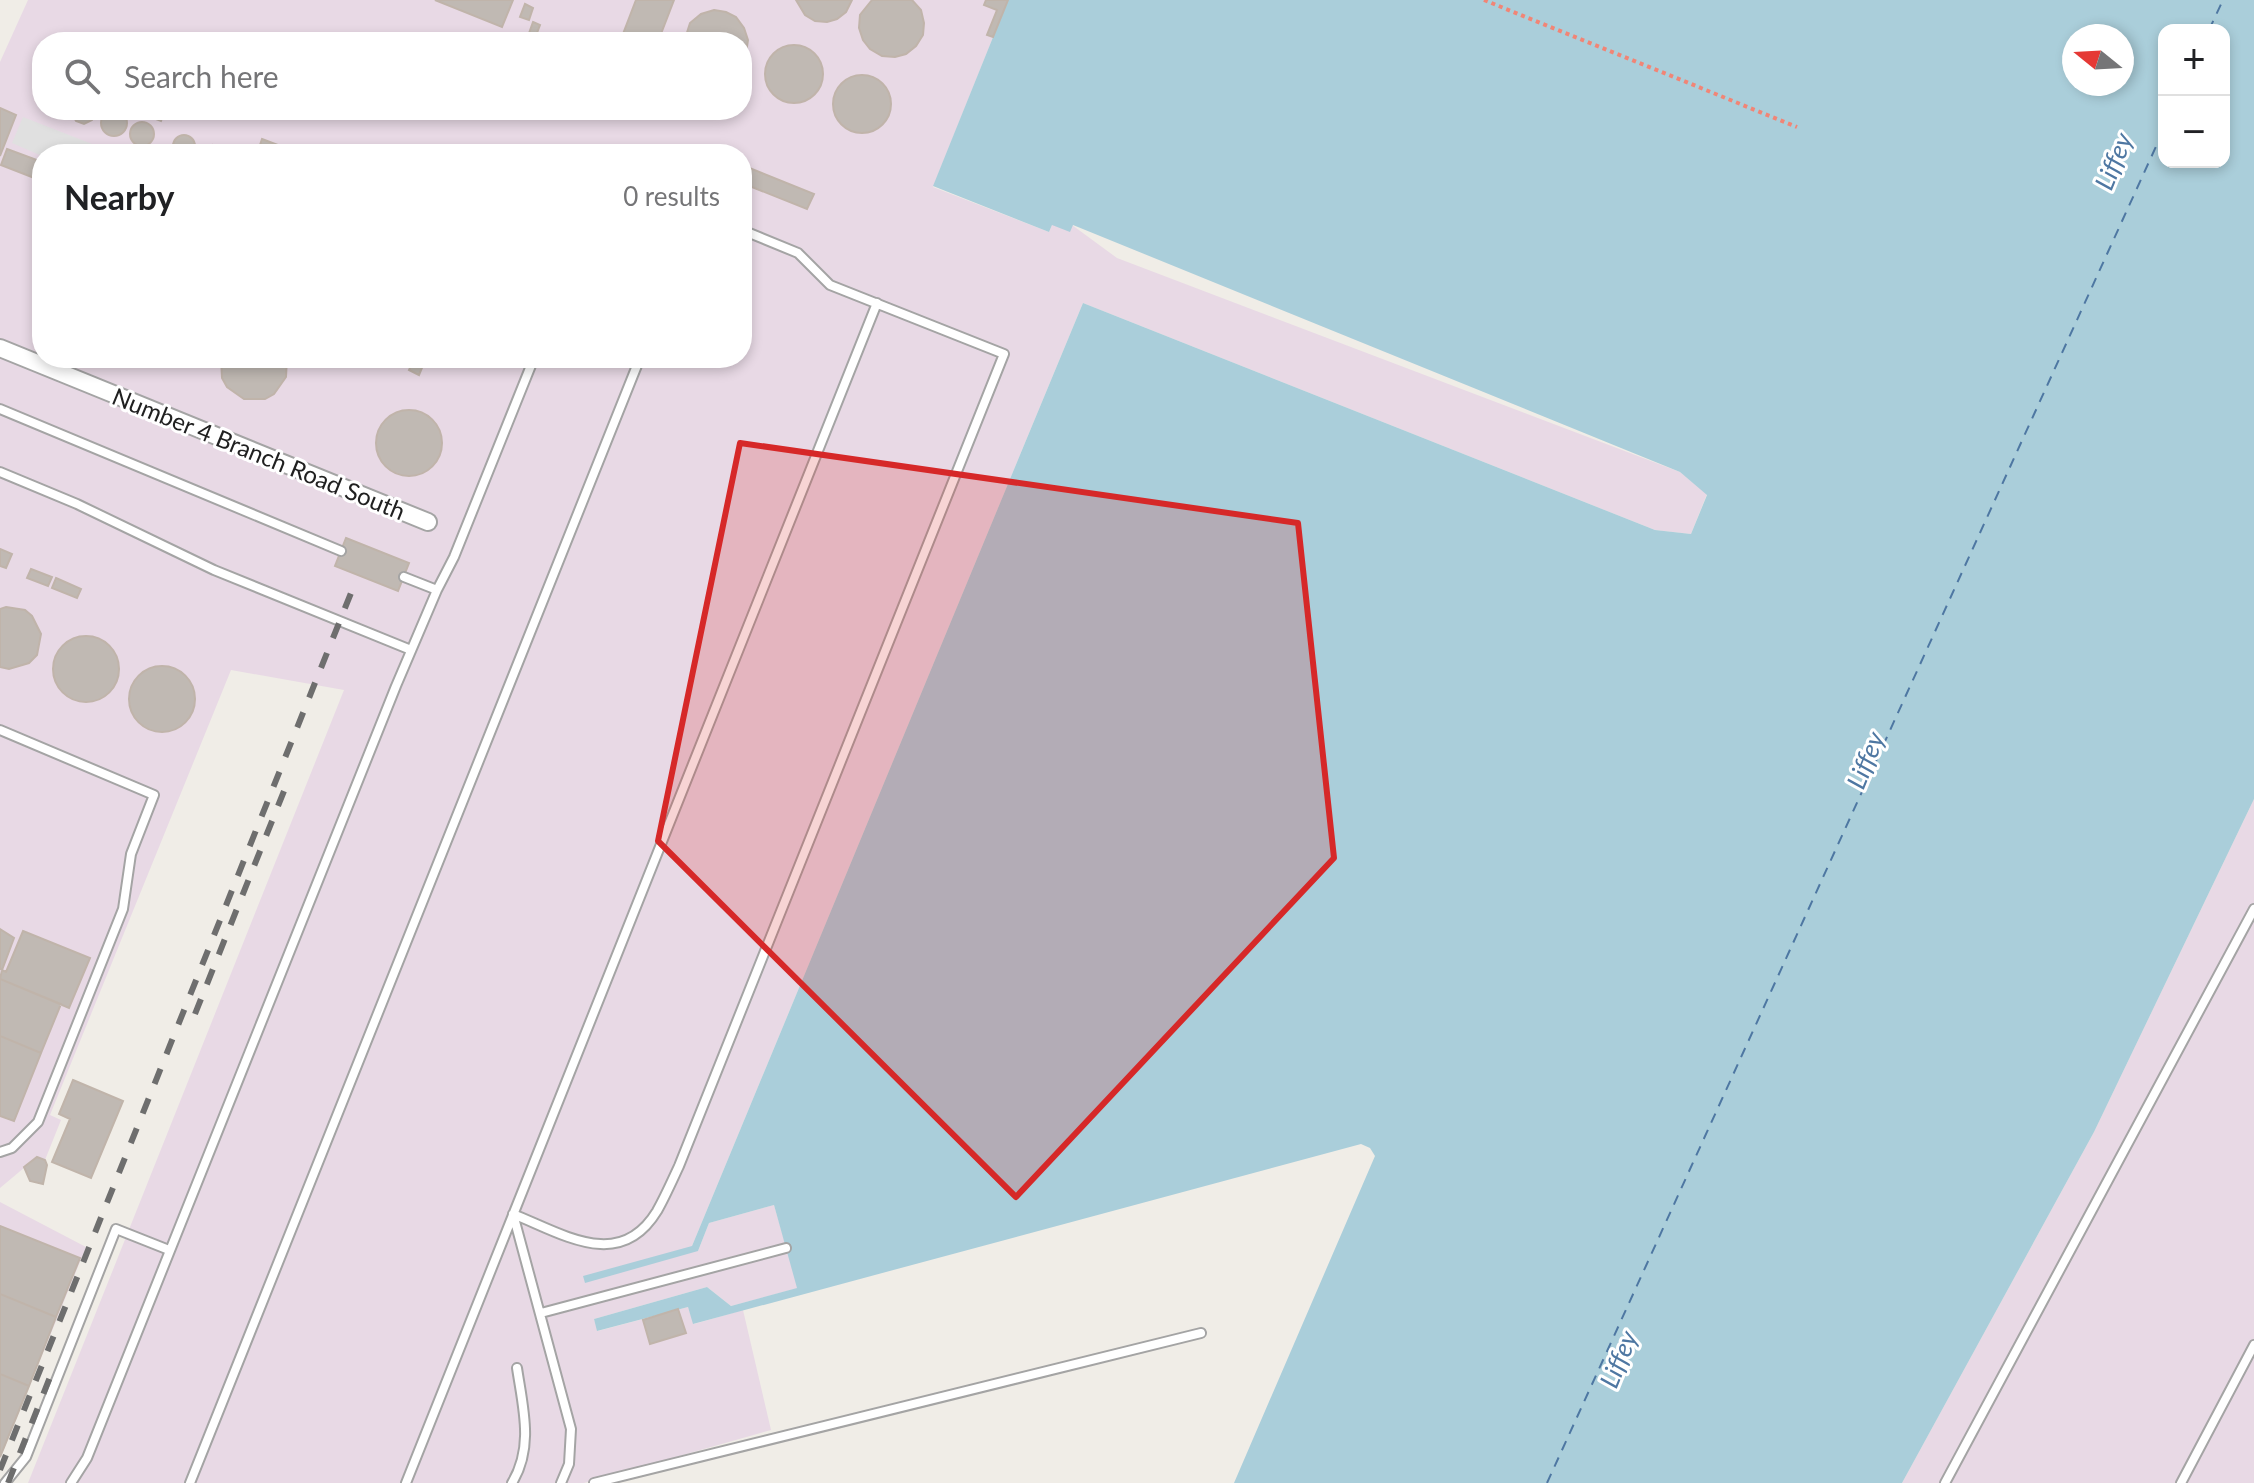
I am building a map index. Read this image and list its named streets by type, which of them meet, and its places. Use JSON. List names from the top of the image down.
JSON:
{
  "streets": {
    "street": ["Number 4 Branch Road South"]
  },
  "water": ["Liffey"],
  "north": "left",
  "page": {
    "map_buttons": ["+", "−"],
    "search": "Search here",
    "heading": ["Nearby", "0 results"]
  }
}
